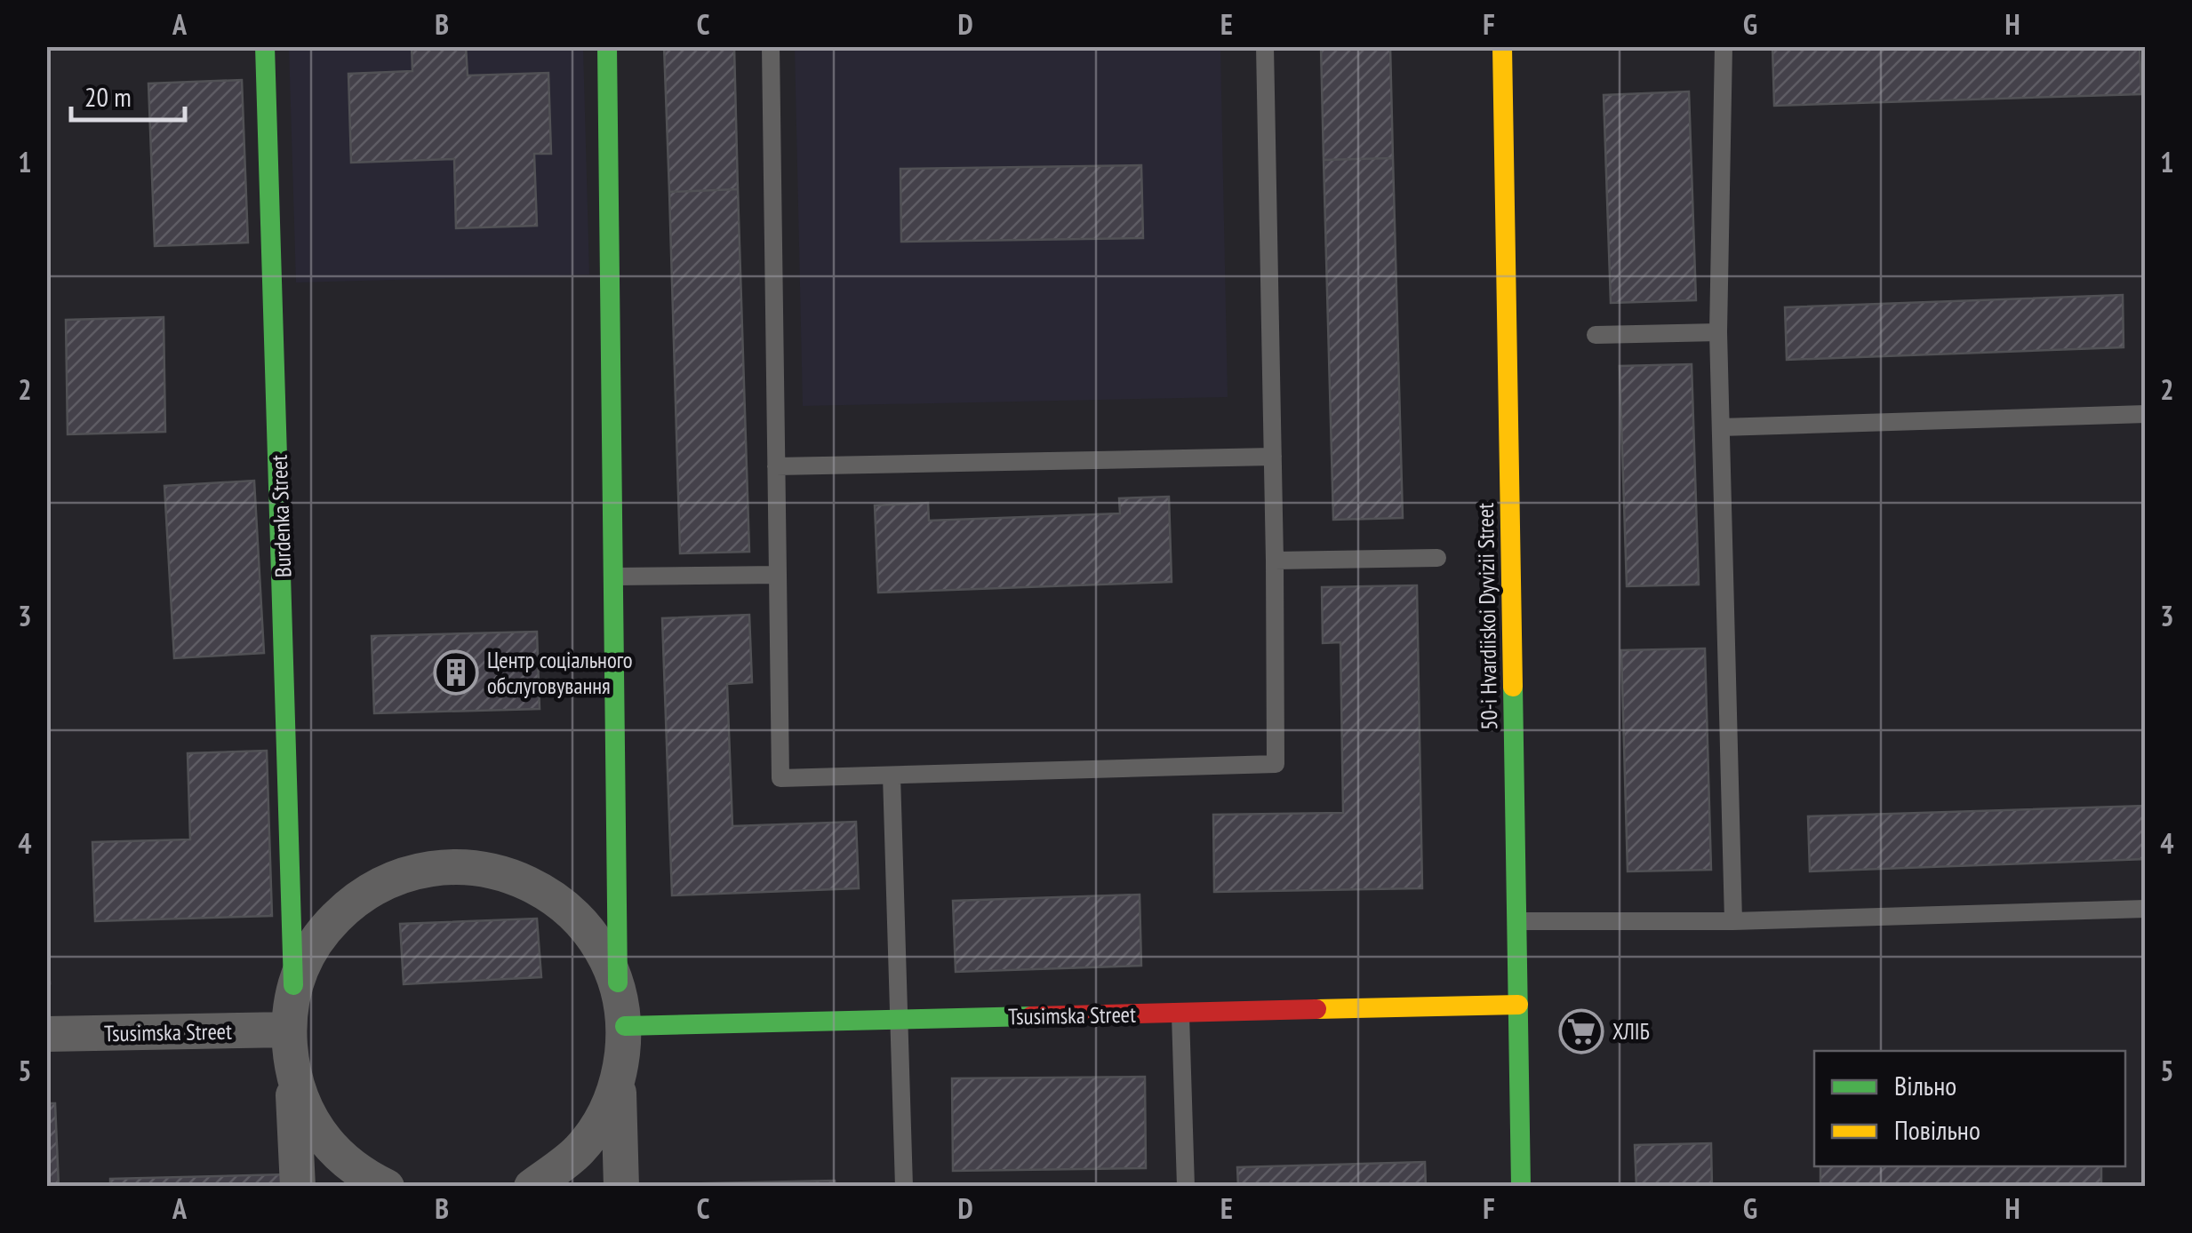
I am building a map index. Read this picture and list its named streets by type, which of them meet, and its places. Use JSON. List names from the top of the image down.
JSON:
{
  "streets": {
    "street": ["Burdenka Street", "50-i Hvardiiskoi Dyvizii Street", "Tsusimska Street"]
  },
  "crossings": [
    ["50-i Hvardiiskoi Dyvizii Street", "Tsusimska Street"]
  ],
  "places": {
    "building": ["Центр соціального обслуговування"],
    "supermarket": ["ХЛІБ"]
  },
  "legend": ["Вільно", "Повільно"],
  "scale_bar": "20 m",
  "grid": {
    "columns": [
      "A",
      "B",
      "C",
      "D",
      "E",
      "F",
      "G",
      "H"
    ],
    "rows": [
      "1",
      "2",
      "3",
      "4",
      "5"
    ]
  }
}
